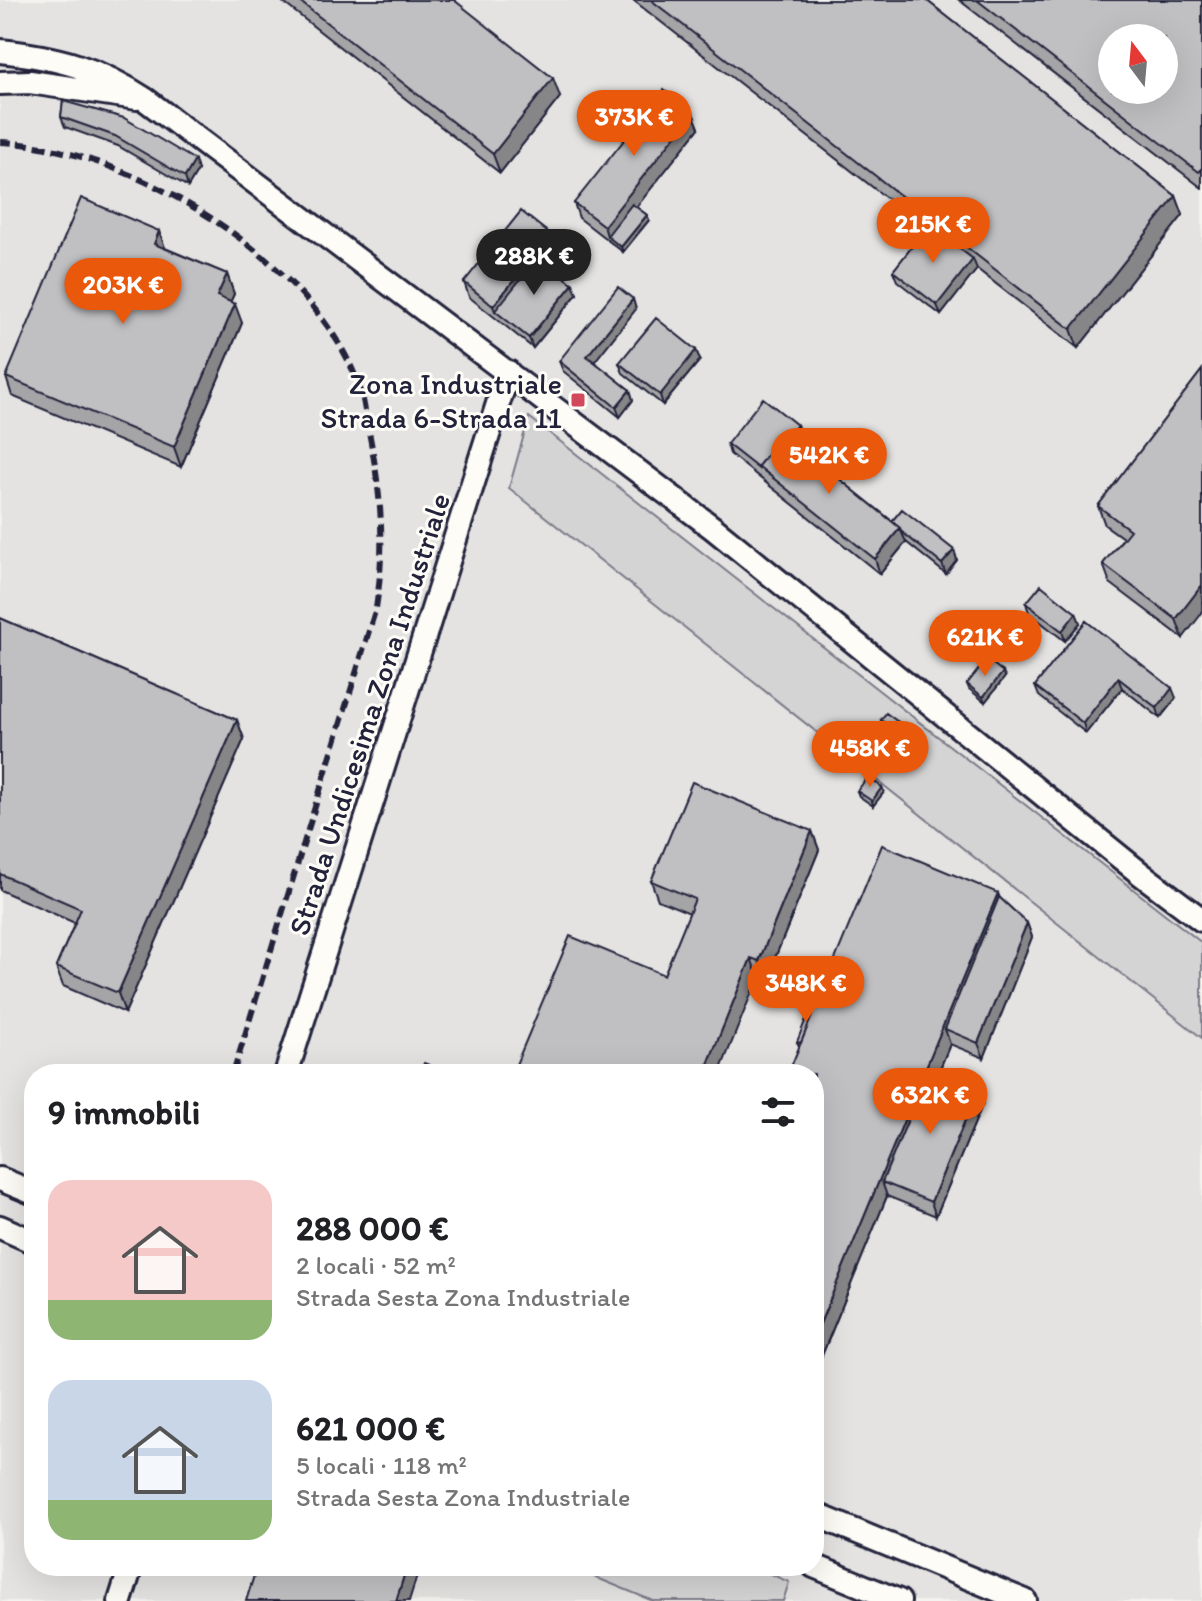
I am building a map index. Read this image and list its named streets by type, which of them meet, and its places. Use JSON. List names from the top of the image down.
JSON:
{
  "streets": {
    "street": ["Strada Undicesima Zona Industriale"]
  },
  "places": {
    "transit": ["Zona Industriale Strada 6-Strada 11"]
  },
  "north": "top",
  "page": {
    "price": [
      "373K €",
      "215K €",
      "288K €",
      "203K €",
      "542K €",
      "621K €",
      "458K €",
      "348K €",
      "632K €"
    ],
    "heading": "9 immobili",
    "list": [
      {
        "name": "288 000 €",
        "note": "2 locali · 52 m² · Strada Sesta Zona Industriale"
      },
      {
        "name": "621 000 €",
        "note": "5 locali · 118 m² · Strada Sesta Zona Industriale"
      }
    ]
  }
}
